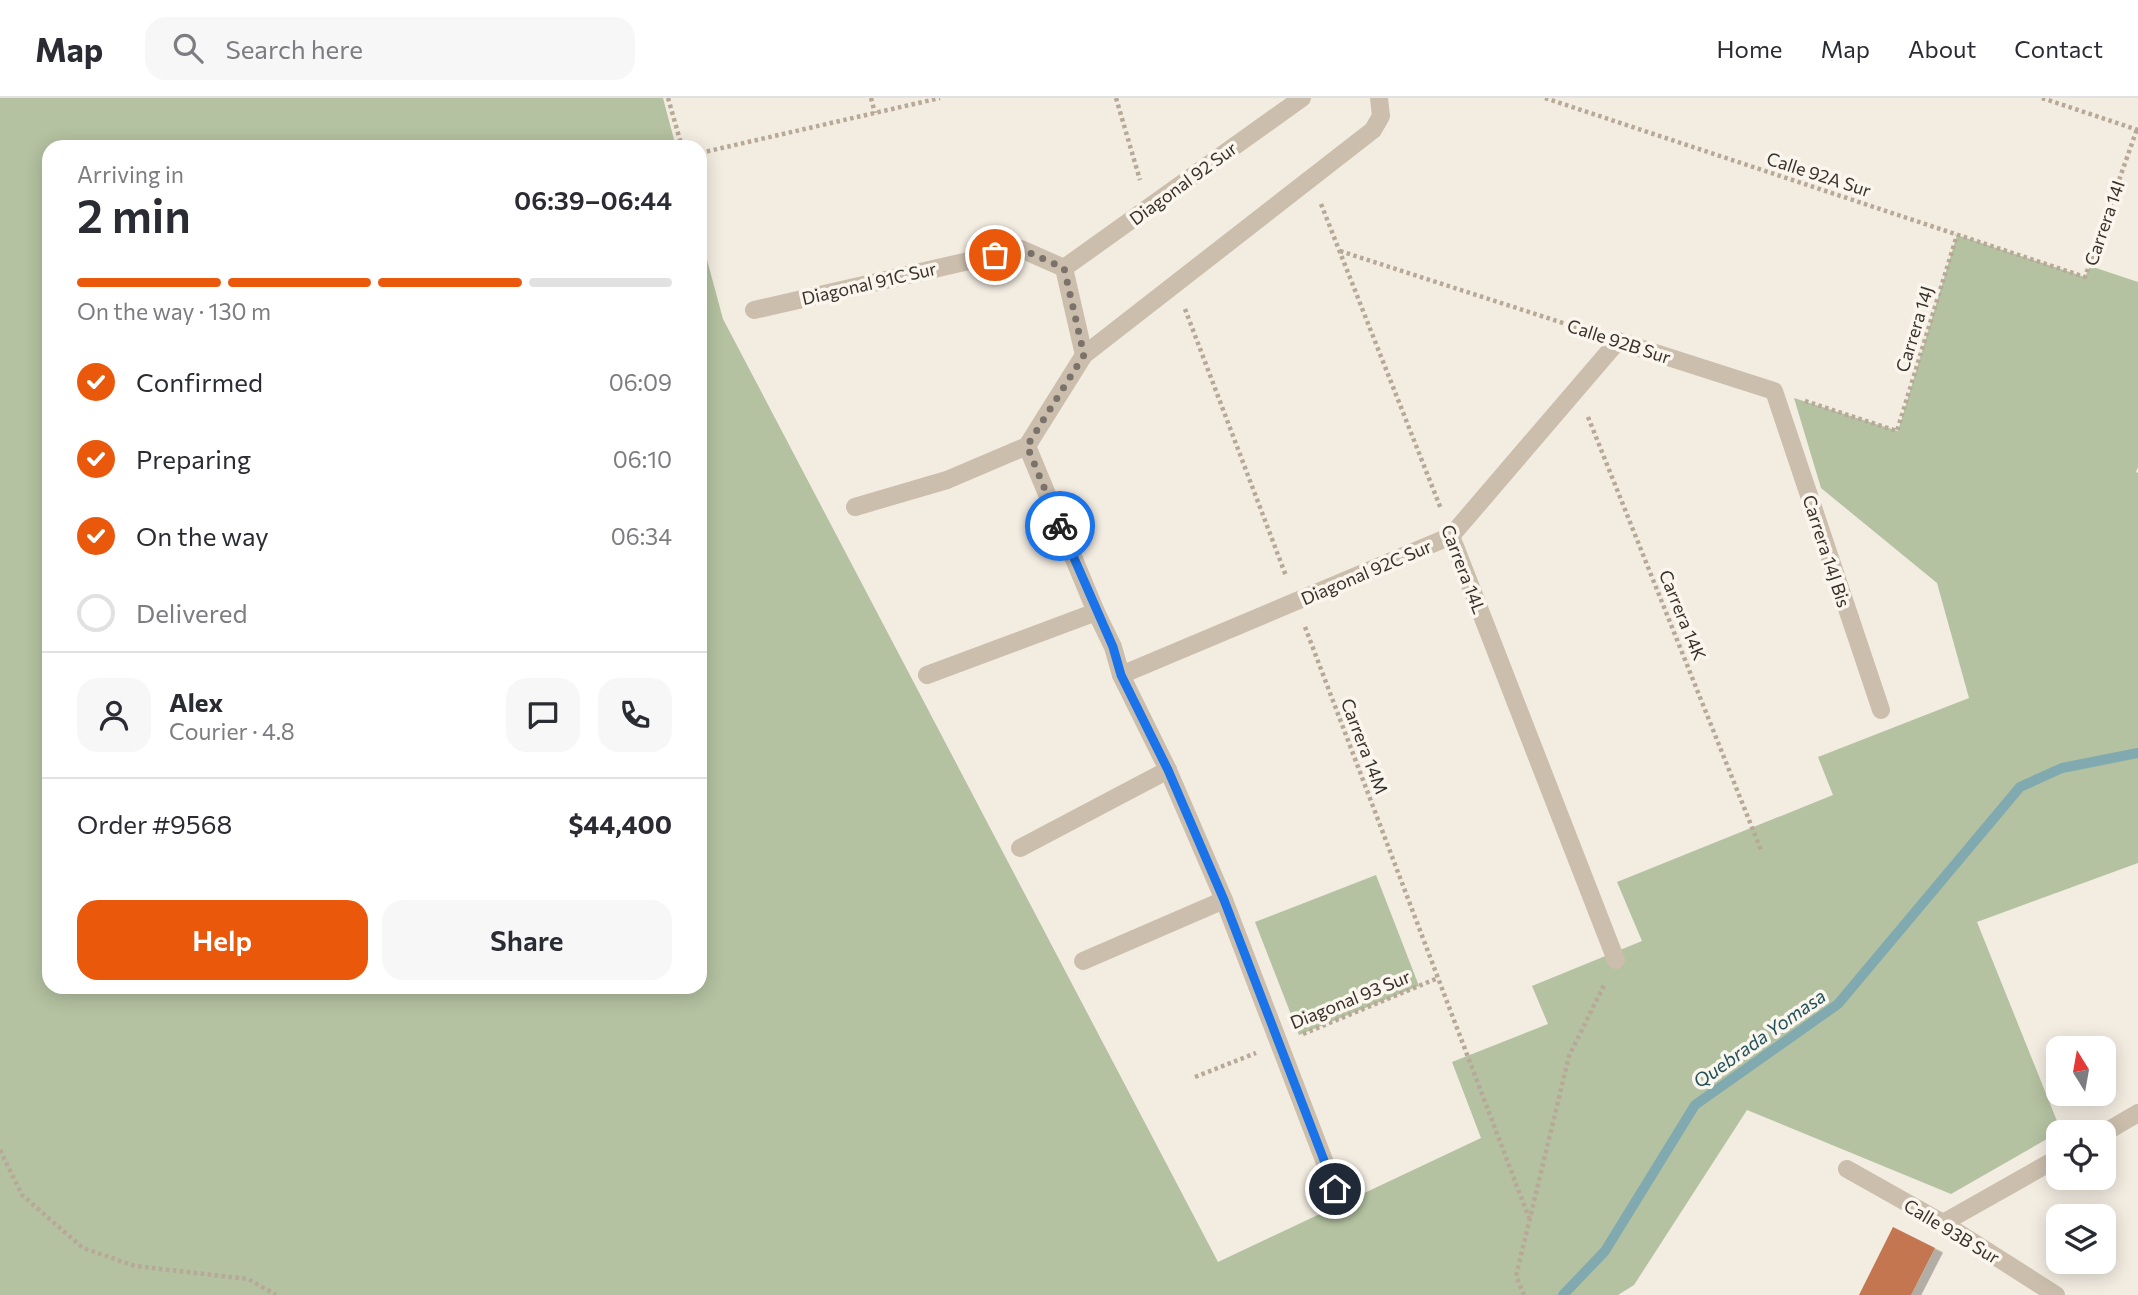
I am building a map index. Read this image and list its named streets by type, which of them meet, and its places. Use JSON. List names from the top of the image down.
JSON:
{
  "streets": {
    "street": [
      "Diagonal 92 Sur",
      "Diagonal 91C Sur",
      "Calle 92B Sur",
      "Carrera 14J Bis",
      "Carrera 14L",
      "Diagonal 92C Sur",
      "Calle 93B Sur"
    ],
    "path": [
      "Calle 92A Sur",
      "Carrera 14I",
      "Carrera 14J",
      "Carrera 14K",
      "Carrera 14M",
      "Diagonal 93 Sur"
    ]
  },
  "crossings": [
    ["Calle 92A Sur", "Carrera 14I"],
    ["Calle 92A Sur", "Carrera 14J"],
    ["Diagonal 92 Sur", "Diagonal 91C Sur"],
    ["Carrera 14J", "Calle 92B Sur"],
    ["Carrera 14J", "Carrera 14J Bis"],
    ["Calle 92B Sur", "Carrera 14J Bis"],
    ["Calle 92B Sur", "Carrera 14L"],
    ["Calle 92B Sur", "Diagonal 92C Sur"],
    ["Carrera 14L", "Diagonal 92C Sur"],
    ["Diagonal 92C Sur", "Carrera 14K"],
    ["Diagonal 92C Sur", "Carrera 14M"],
    ["Carrera 14M", "Diagonal 93 Sur"]
  ],
  "water": ["Quebrada Yomasa"],
  "north": "top",
  "page": {
    "header": "Map",
    "search": "Search here",
    "nav": [
      "Home",
      "Map",
      "About",
      "Contact"
    ],
    "heading": ["2 min", "Arriving in", "06:39–06:44"],
    "panel": [
      "Alex",
      "Courier · 4.8",
      "Order #9568",
      "$44,400"
    ],
    "bar": "On the way · 130 m",
    "list": [
      ["Confirmed", "06:09"],
      ["Preparing", "06:10"],
      ["On the way", "06:34"],
      "Delivered"
    ],
    "buttons": ["Help", "Share"]
  }
}
